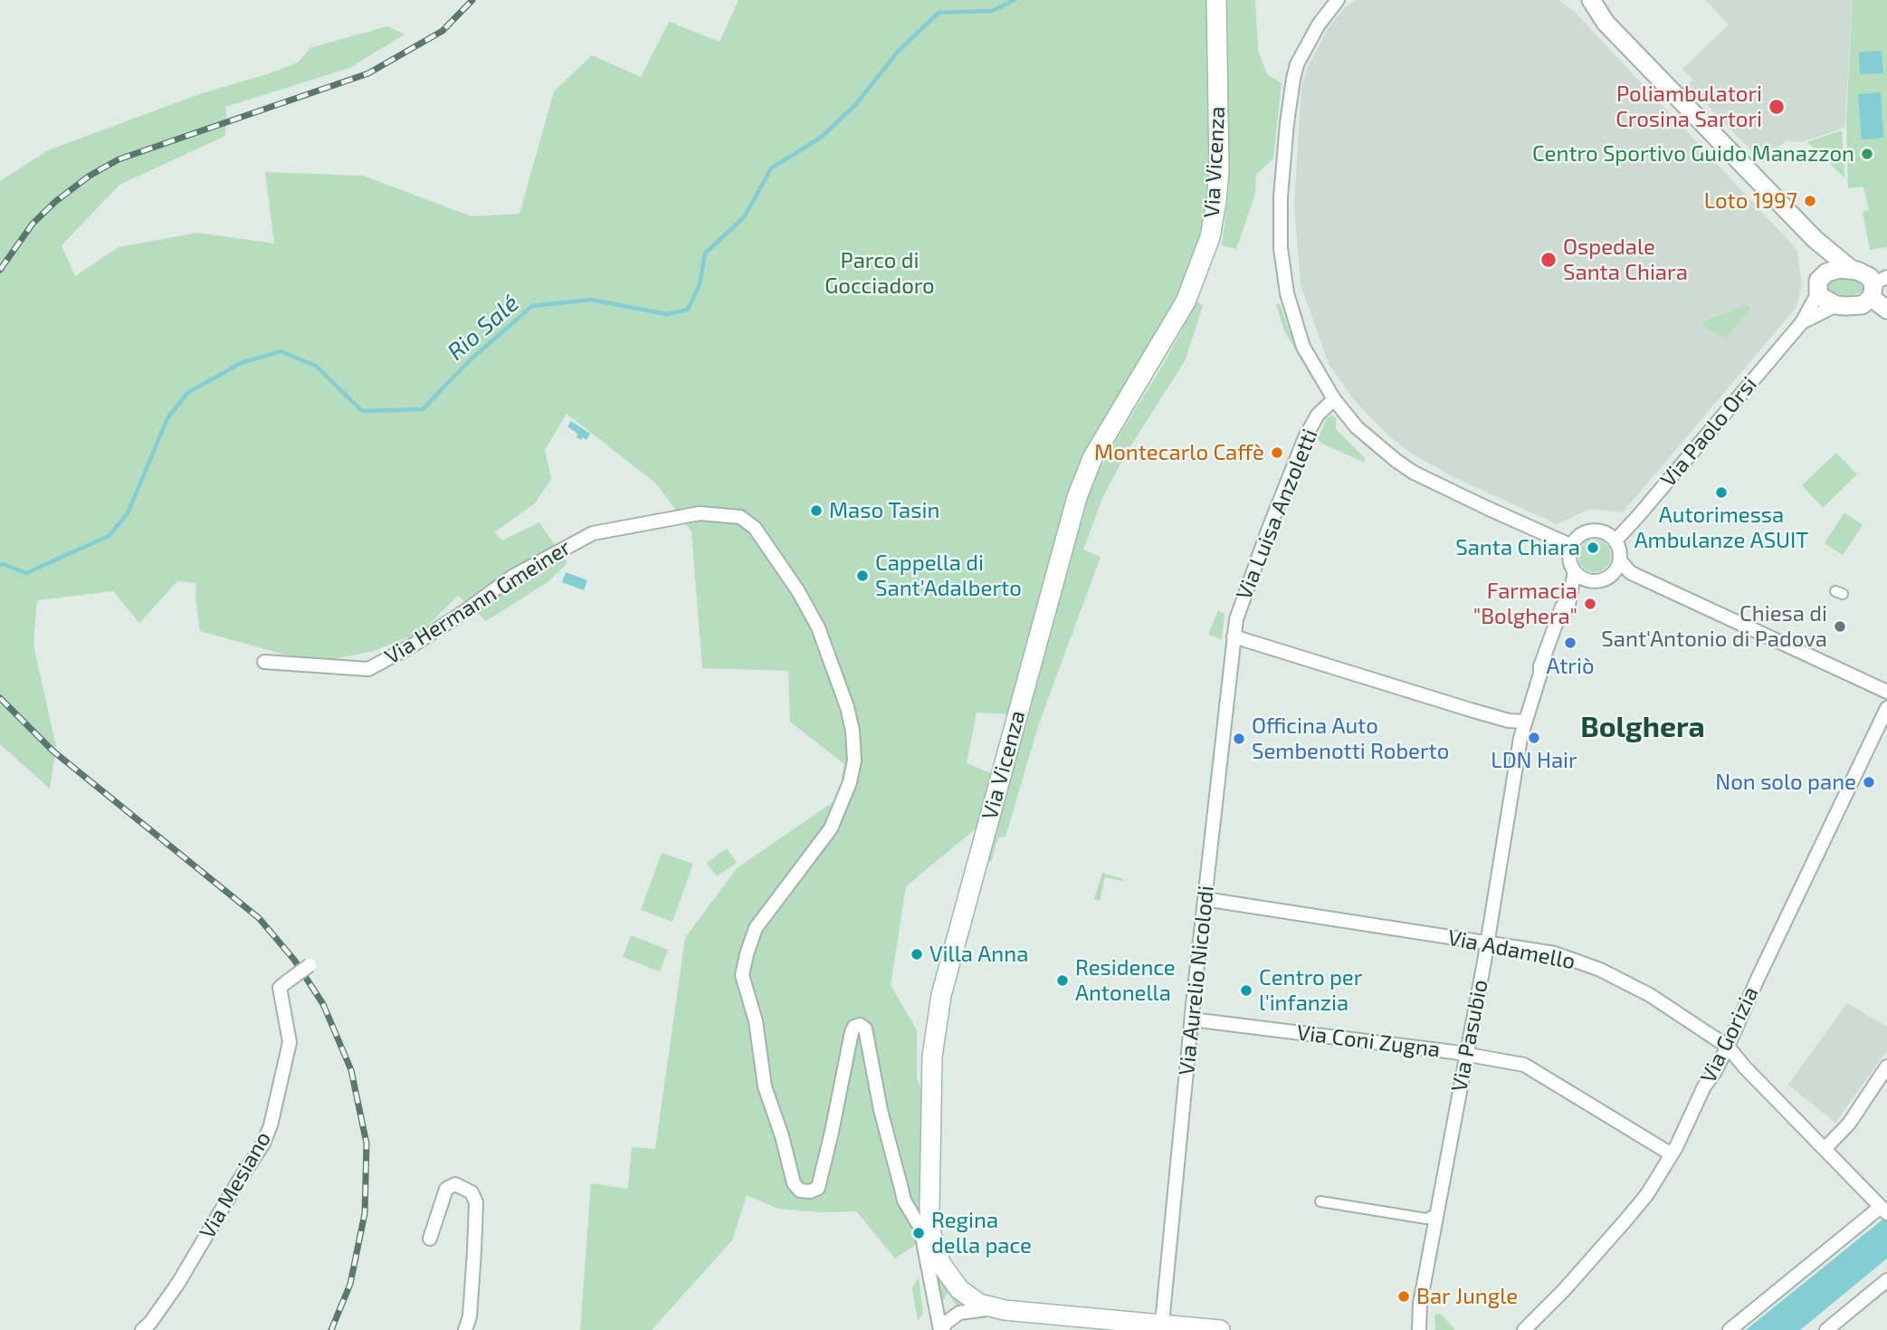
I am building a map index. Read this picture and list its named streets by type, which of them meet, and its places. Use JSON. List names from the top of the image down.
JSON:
{
  "streets": {
    "main road": ["Via Vicenza"],
    "street": [
      "Via Paolo Orsi",
      "Via Luisa Anzoletti",
      "Via Hermann Gmeiner",
      "Via Adamello",
      "Via Aurelio Nicolodi",
      "Via Gorizia",
      "Via Pasubio",
      "Via Coni Zugna",
      "Via Mesiano"
    ]
  },
  "crossings": [
    ["Via Vicenza", "Via Hermann Gmeiner"],
    ["Via Vicenza", "Via Aurelio Nicolodi"],
    ["Via Paolo Orsi", "Via Pasubio"],
    ["Via Luisa Anzoletti", "Via Aurelio Nicolodi"],
    ["Via Adamello", "Via Aurelio Nicolodi"],
    ["Via Adamello", "Via Gorizia"],
    ["Via Adamello", "Via Pasubio"],
    ["Via Aurelio Nicolodi", "Via Coni Zugna"],
    ["Via Gorizia", "Via Coni Zugna"],
    ["Via Pasubio", "Via Coni Zugna"]
  ],
  "districts": ["Bolghera"],
  "water": ["Rio Salé"],
  "parks": ["Parco di Gocciadoro"],
  "places": [
    "Poliambulatori Crosina Sartori",
    "Centro Sportivo Guido Manazzon",
    "Loto 1997",
    "Ospedale Santa Chiara",
    "Montecarlo Caffè",
    "Autorimessa Ambulanze ASUIT",
    "Maso Tasin",
    "Santa Chiara",
    "Cappella di Sant'Adalberto",
    "Farmacia \"Bolghera\"",
    "Chiesa di Sant'Antonio di Padova",
    "Atriò",
    "LDN Hair",
    "Officina Auto Sembenotti Roberto",
    "Non solo pane",
    "Villa Anna",
    "Residence Antonella",
    "Centro per l'infanzia",
    "Regina della pace",
    "Bar Jungle"
  ]
}
